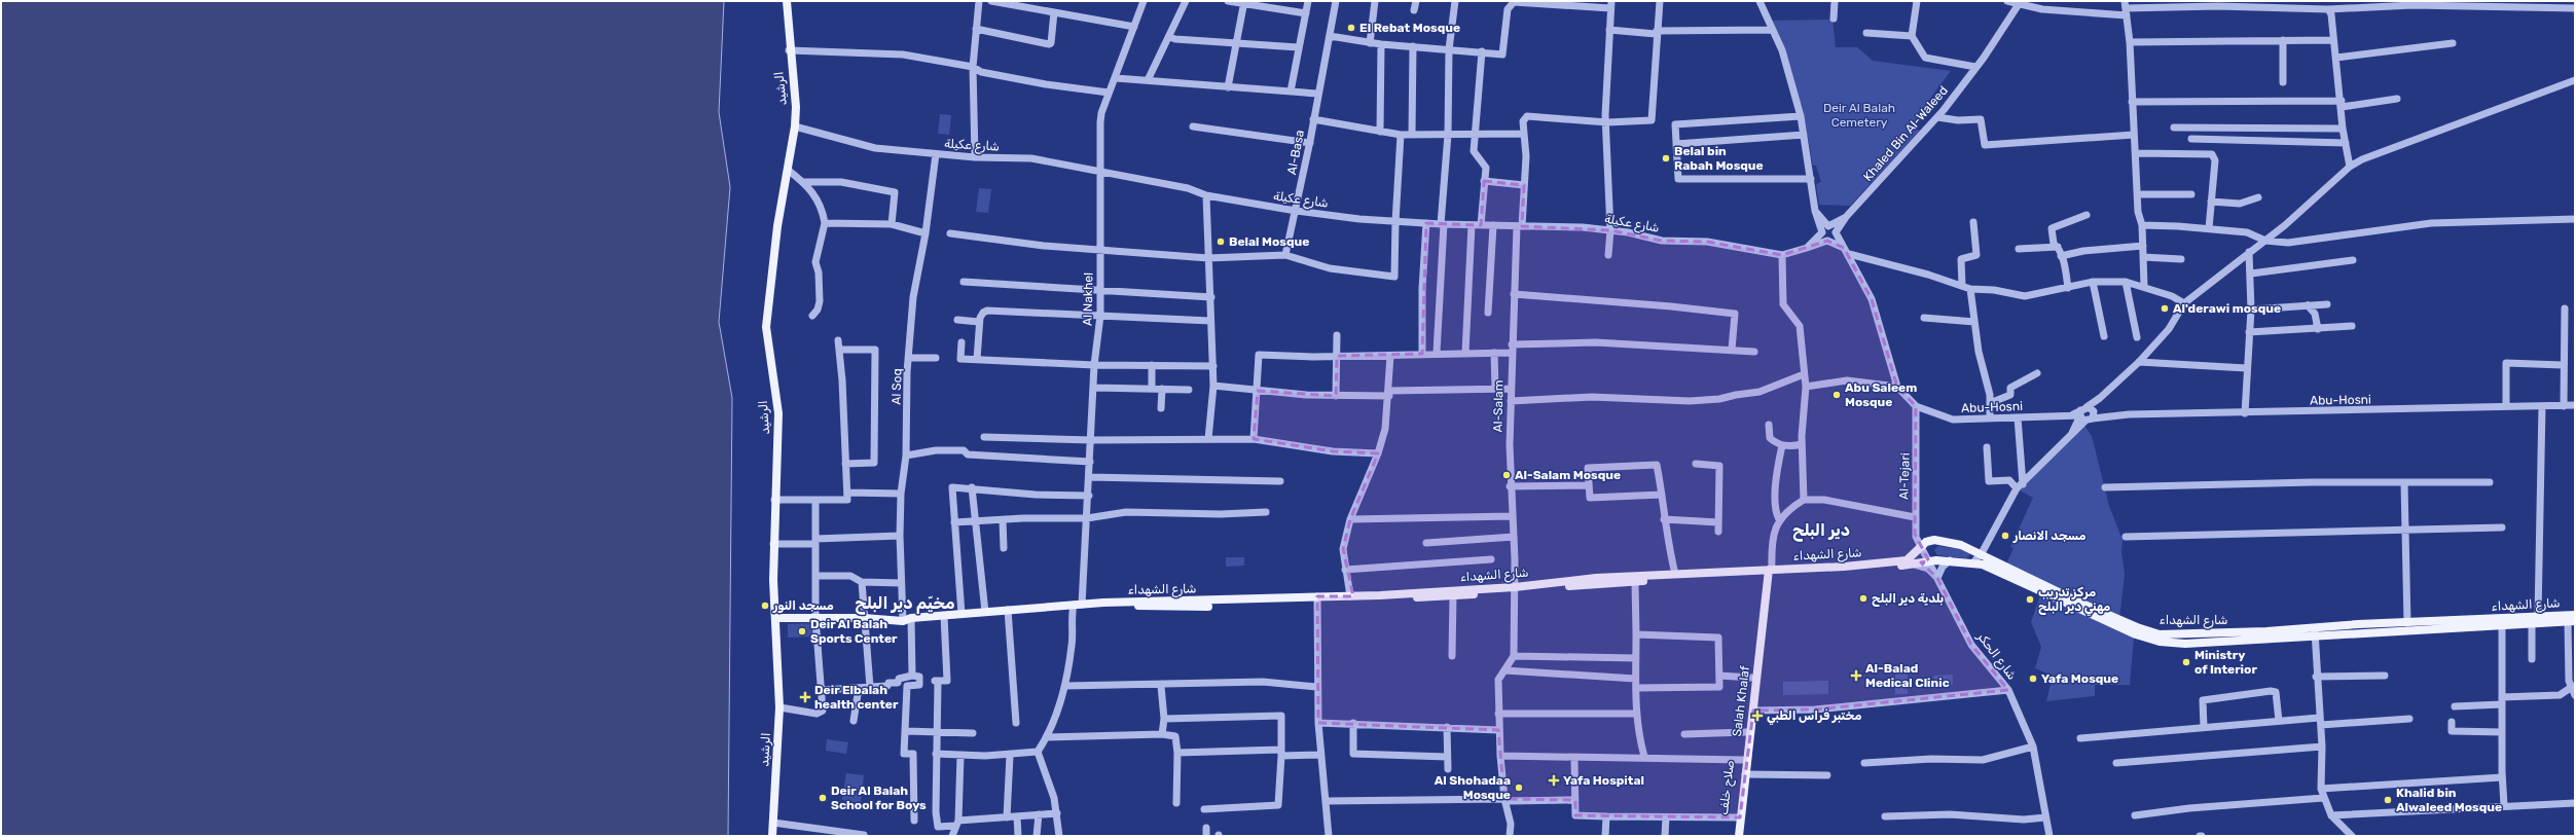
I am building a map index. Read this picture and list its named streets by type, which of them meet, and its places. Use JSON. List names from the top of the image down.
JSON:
{
  "streets": {
    "main road": [
      "الرشيد",
      "شارع الشهداء",
      "Salah Khalaf",
      "صلاح خلف"
    ],
    "street": [
      "Khaled Bin Al-Waleed",
      "شارع عكيلة",
      "Al-Basa",
      "Al Nakhel",
      "Al Soq",
      "Abu-Hosni",
      "Al-Salam",
      "Al-Tejari",
      "شارع الحكر"
    ]
  },
  "crossings": [
    ["الرشيد", "شارع عكيلة"],
    ["الرشيد", "شارع الشهداء"],
    ["شارع عكيلة", "Al-Basa"],
    ["شارع عكيلة", "Al Nakhel"],
    ["شارع عكيلة", "Al Soq"],
    ["شارع عكيلة", "Al-Salam"],
    ["Al Nakhel", "شارع الشهداء"],
    ["Al Soq", "شارع الشهداء"],
    ["Abu-Hosni", "Al-Tejari"],
    ["Al-Salam", "شارع الشهداء"],
    ["Al-Tejari", "شارع الشهداء"],
    ["Al-Tejari", "شارع الحكر"],
    ["شارع الشهداء", "شارع الحكر"],
    ["شارع الشهداء", "Salah Khalaf"],
    ["شارع الشهداء", "صلاح خلف"],
    ["Salah Khalaf", "صلاح خلف"]
  ],
  "districts": ["دير البلح", "مخيّم دير البلح"],
  "parks": ["Deir Al Balah Cemetery"],
  "places": {
    "other": [
      "El Rebat Mosque",
      "Belal bin Rabah Mosque",
      "Belal Mosque",
      "Al'derawi mosque",
      "Abu Saleem Mosque",
      "Al-Salam Mosque",
      "مسجد الانصار",
      "بلدية دير البلح",
      "مركز تدريب مهني دير البلح",
      "مسجد النور",
      "Deir Al Balah Sports Center",
      "Ministry of Interior",
      "Yafa Mosque",
      "Al Shohadaa Mosque",
      "Deir Al Balah School for Boys",
      "Khalid bin Alwaleed Mosque"
    ],
    "health": [
      "Al-Balad Medical Clinic",
      "Deir Elbalah health center",
      "مختبر فراس الطبي",
      "Yafa Hospital"
    ]
  }
}
